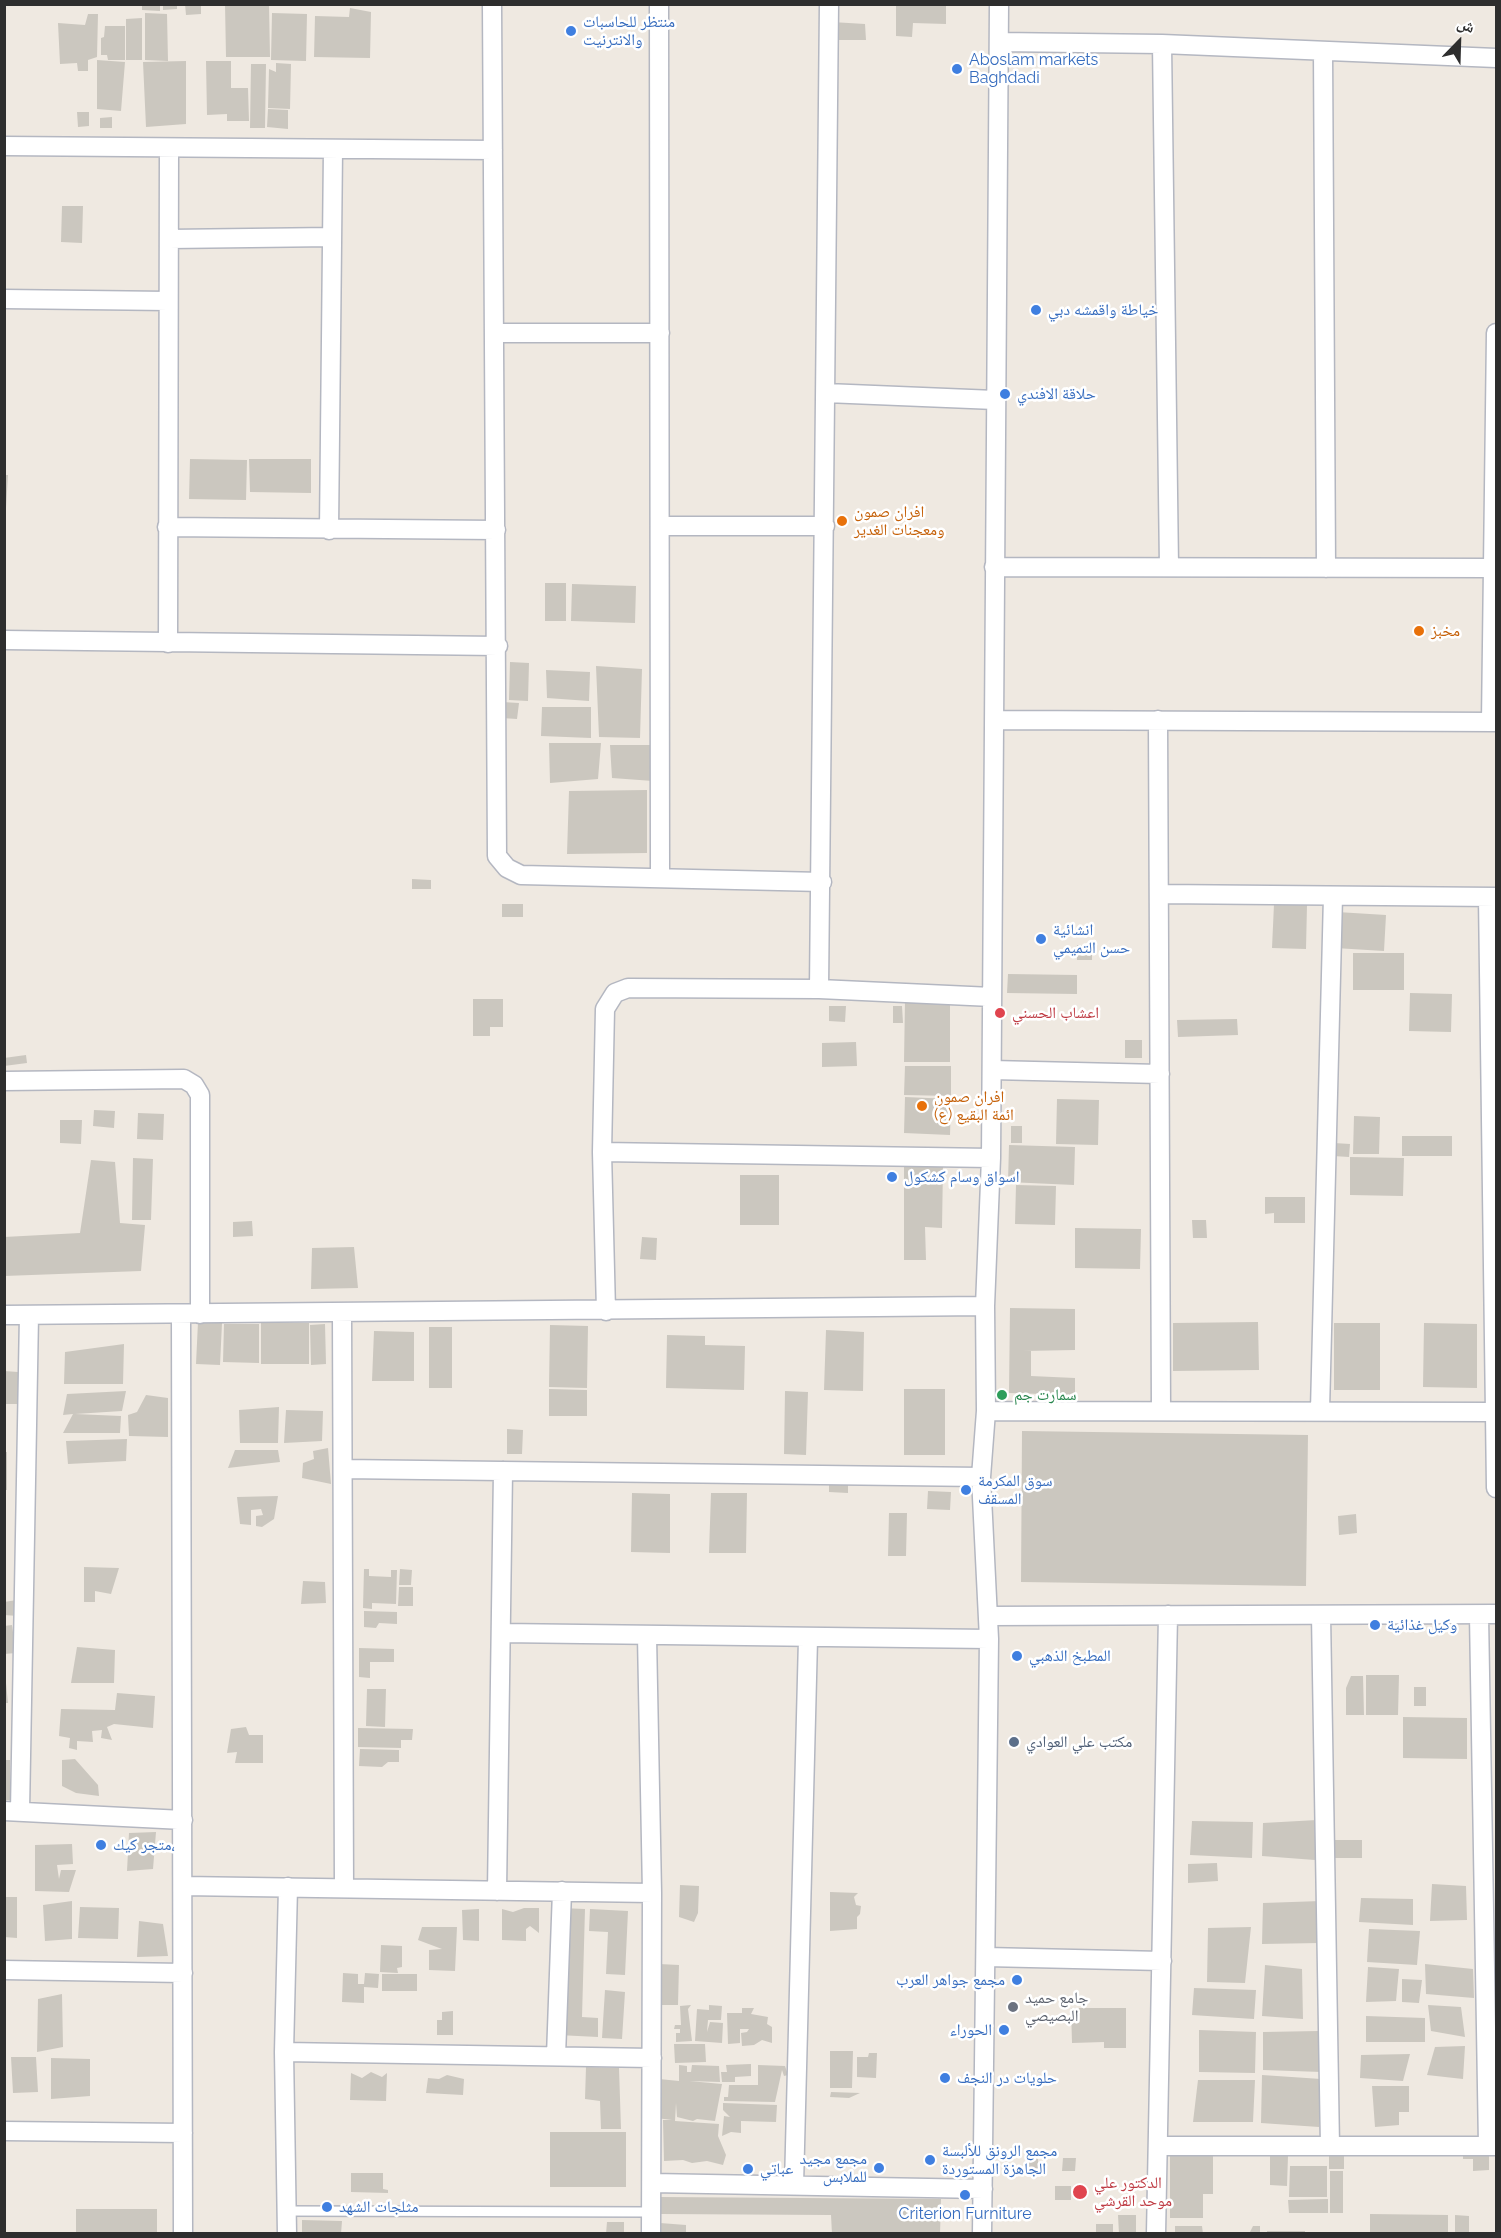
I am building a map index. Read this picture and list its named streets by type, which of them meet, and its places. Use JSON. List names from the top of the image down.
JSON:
{
  "places": [
    "منتظر للحاسبات والانترنيت",
    "Aboslam markets Baghdadi",
    "خياطة واقمشه دبي",
    "حلاقة الافندي",
    "افران صمون ومعجنات الغدير",
    "مخبز",
    "انشائية حسن التميمي",
    "اعشاب الحسني",
    "افران صمون ائمة البقيع (ع)",
    "اسواق وسام كشكول",
    "سمارت جم",
    "سوق المكرمة المسقف",
    "وكيل غذائية",
    "المطبخ الذهبي",
    "مكتب علي العوادي",
    "متجر كيك،",
    "مجمع جواهر العرب",
    "جامع حميد البصيصي",
    "الحوراء",
    "حلويات در النجف",
    "مجمع الرونق للألبسة الجاهزة المستوردة",
    "مجمع مجيد للملابس",
    "عباتي",
    "الدكتور علي موحد القرشي",
    "Criterion Furniture",
    "مثلجات الشهد"
  ],
  "north": "top right"
}
